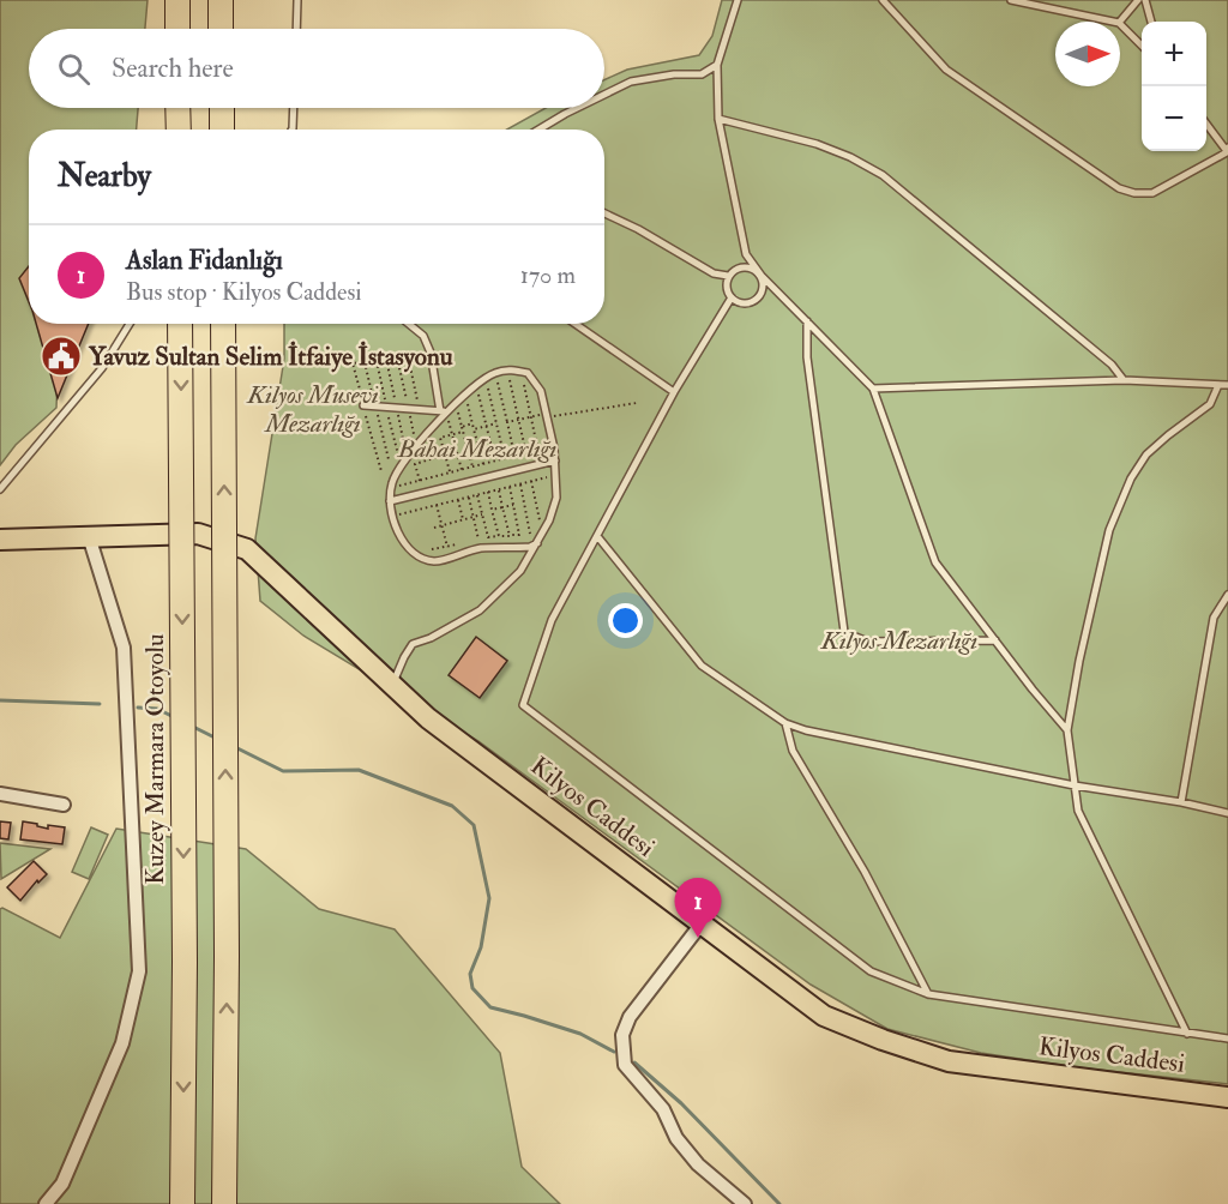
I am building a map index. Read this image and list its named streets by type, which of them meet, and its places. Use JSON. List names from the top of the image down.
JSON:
{
  "streets": {
    "highway": ["Kuzey Marmara Otoyolu"],
    "main road": ["Kilyos Caddesi"]
  },
  "parks": ["Kilyos Musevi Mezarlığı", "Bahai Mezarlığı", "Kilyos Mezarlığı"],
  "places": {
    "public building": ["Yavuz Sultan Selim İtfaiye İstasyonu"]
  },
  "north": "right",
  "page": {
    "map_buttons": ["+", "−"],
    "search": "Search here",
    "heading": "Nearby",
    "list": [
      {
        "mark": "1",
        "name": "Aslan Fidanlığı",
        "note": "Bus stop · Kilyos Caddesi",
        "value": "170 m"
      }
    ],
    "pins": "1"
  }
}
